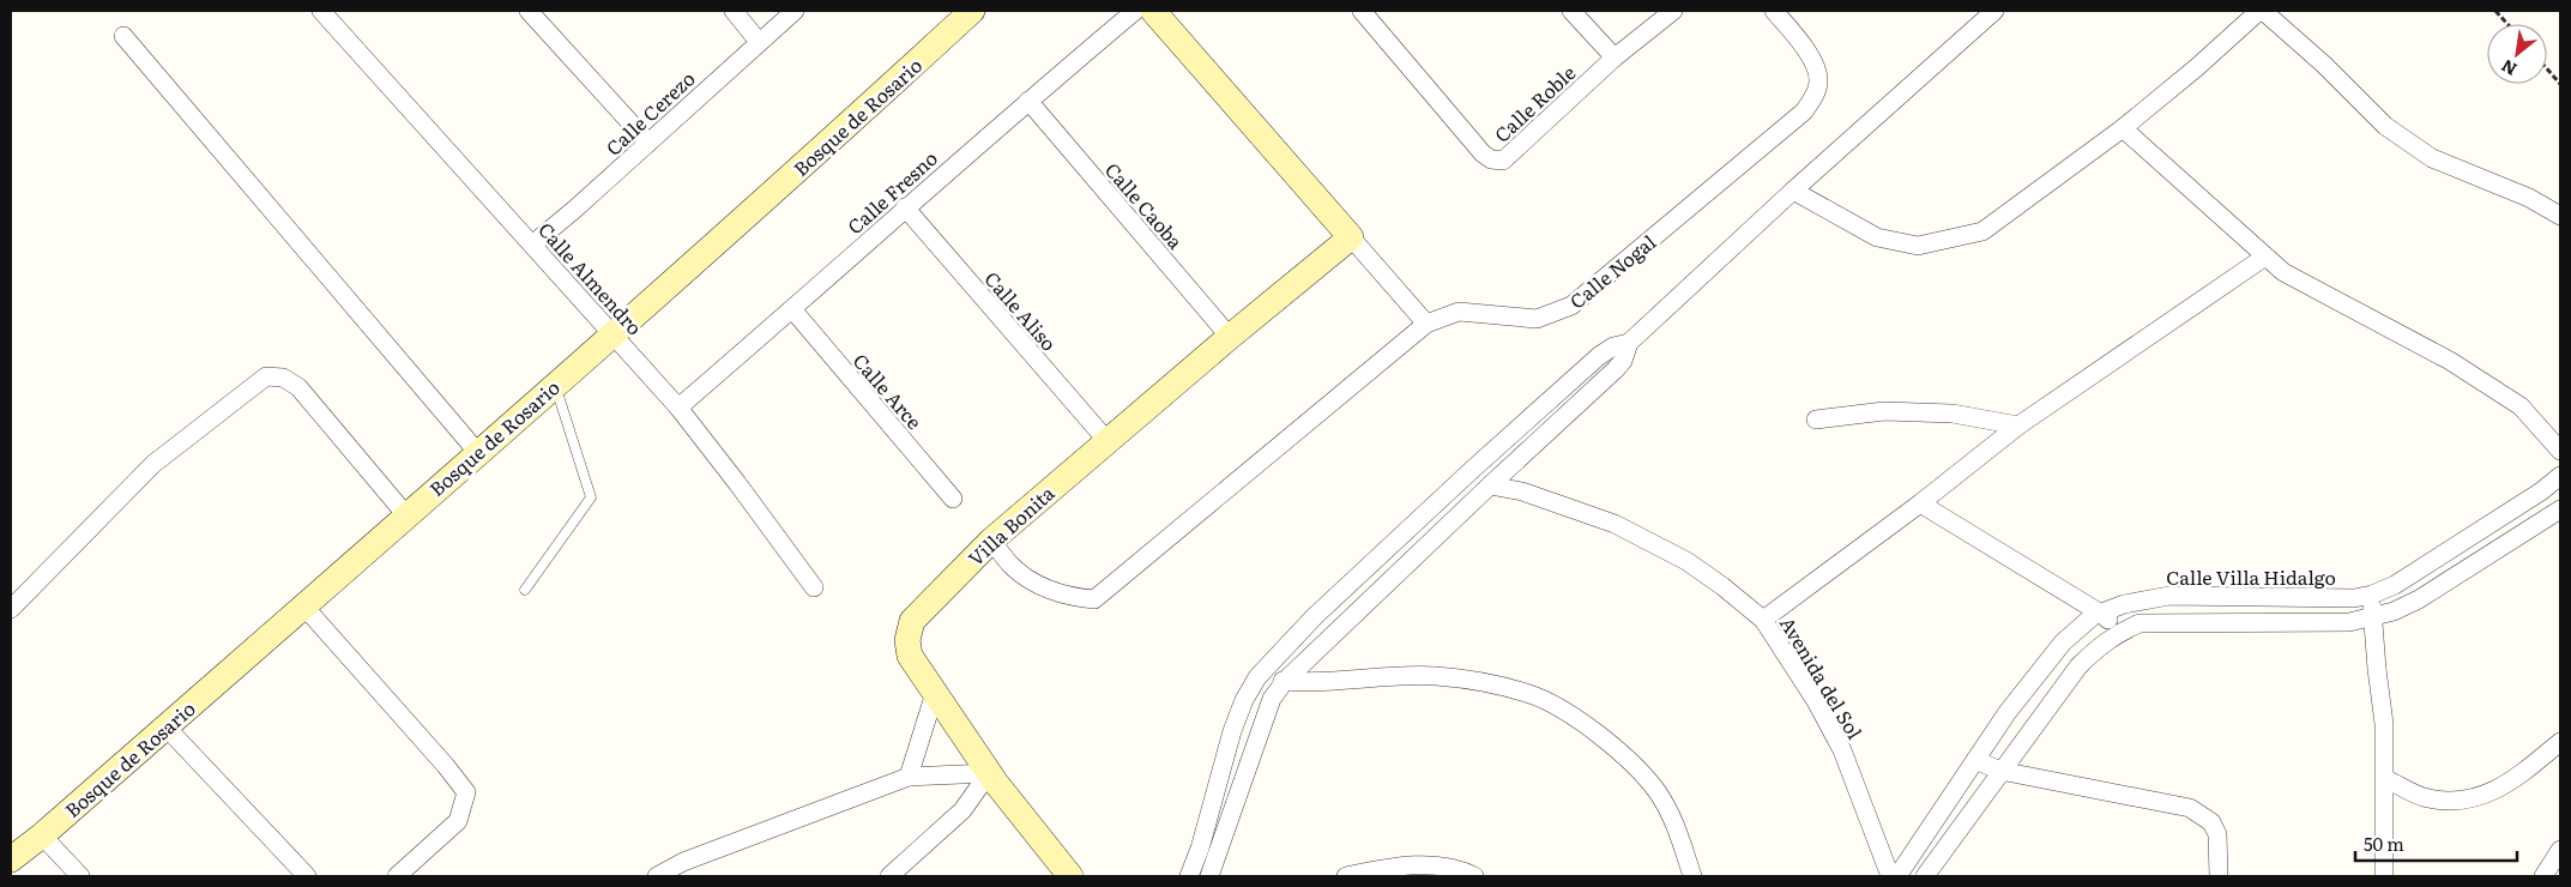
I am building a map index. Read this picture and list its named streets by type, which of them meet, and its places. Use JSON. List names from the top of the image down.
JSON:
{
  "streets": {
    "main road": ["Bosque de Rosario", "Villa Bonita"],
    "street": [
      "Calle Roble",
      "Calle Cerezo",
      "Calle Fresno",
      "Calle Caoba",
      "Calle Nogal",
      "Calle Almendro",
      "Calle Aliso",
      "Calle Arce",
      "Calle Villa Hidalgo",
      "Avenida del Sol"
    ]
  },
  "crossings": [
    ["Calle Cerezo", "Calle Almendro"],
    ["Bosque de Rosario", "Calle Almendro"],
    ["Calle Fresno", "Calle Caoba"],
    ["Calle Fresno", "Calle Almendro"],
    ["Calle Fresno", "Calle Aliso"],
    ["Calle Fresno", "Calle Arce"],
    ["Calle Caoba", "Villa Bonita"],
    ["Calle Nogal", "Villa Bonita"],
    ["Calle Aliso", "Villa Bonita"]
  ],
  "scale_bar": "50 m",
  "north": "bottom left"
}
